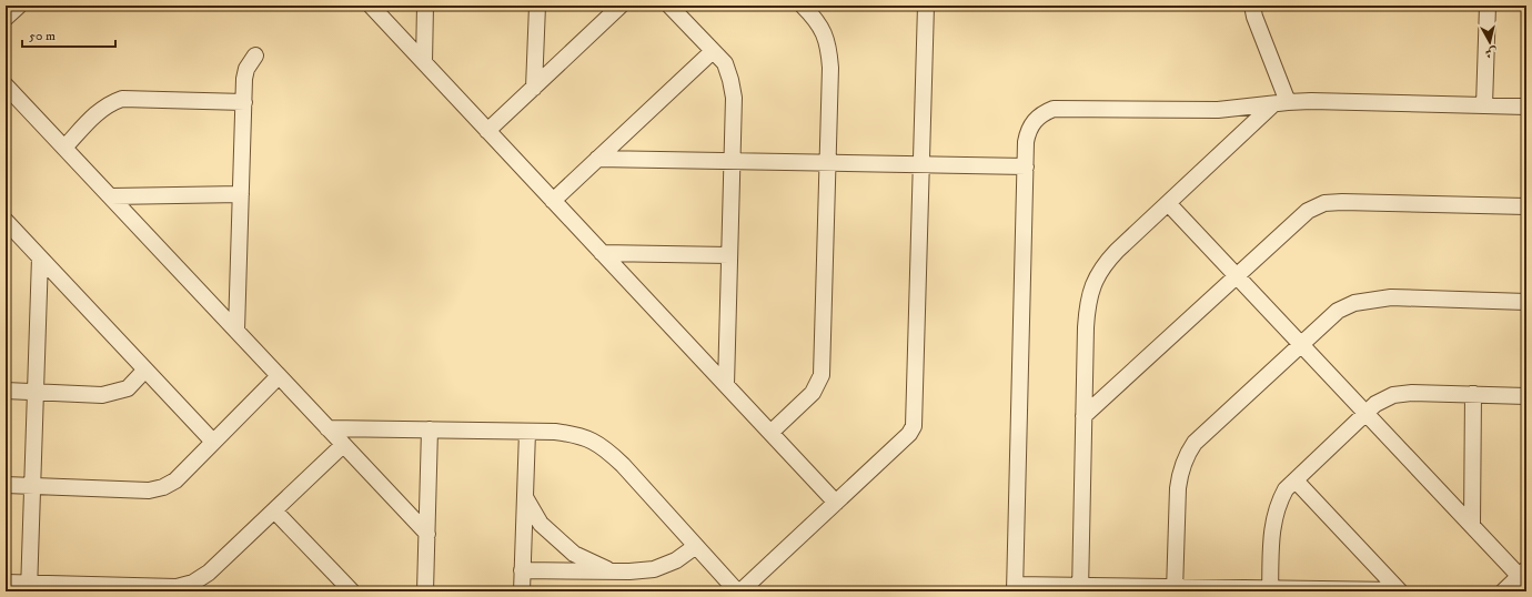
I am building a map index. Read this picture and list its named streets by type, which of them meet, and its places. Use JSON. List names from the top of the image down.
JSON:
{
  "scale_bar": "50 m",
  "north": "bottom"
}
